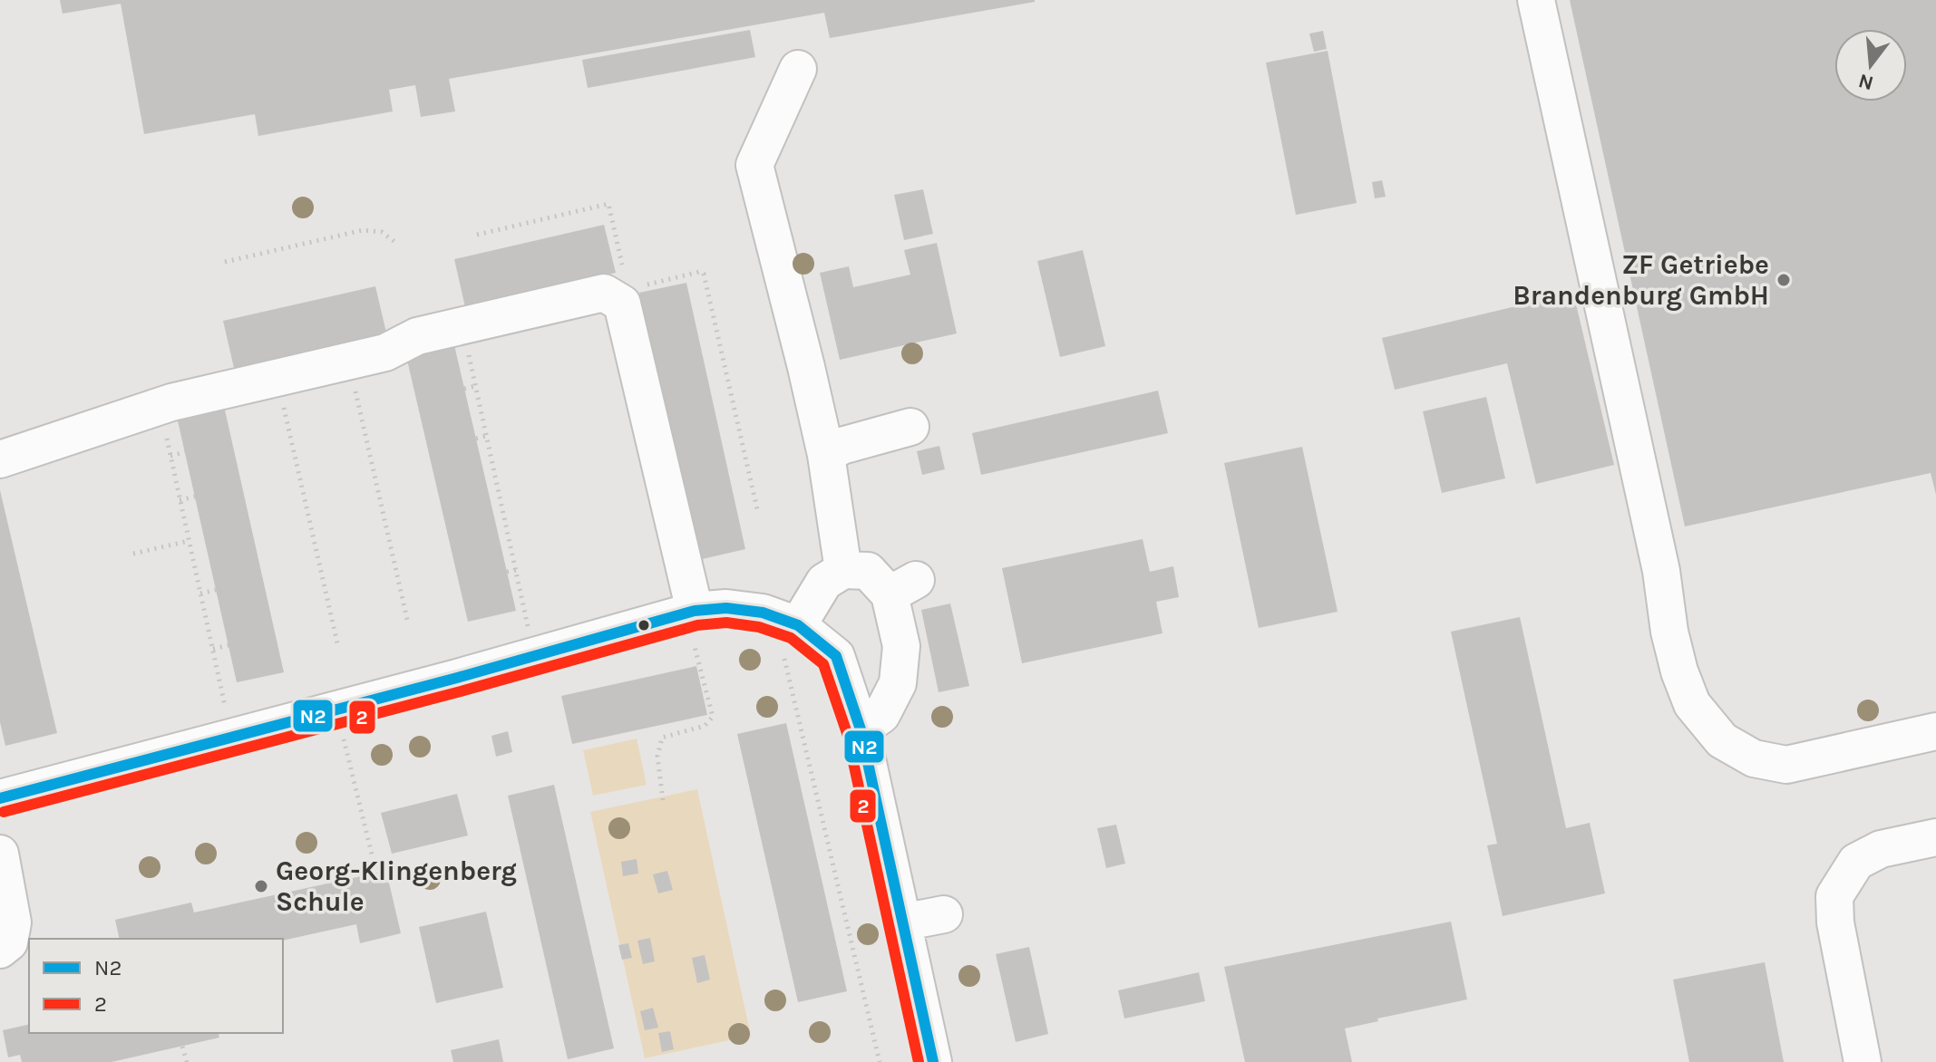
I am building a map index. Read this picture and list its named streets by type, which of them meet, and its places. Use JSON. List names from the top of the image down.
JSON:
{
  "places": ["ZF Getriebe Brandenburg GmbH", "Georg-Klingenberg Schule"],
  "lines": ["transit line N2", "transit line 2"],
  "legend": ["N2", "2"],
  "north": "bottom"
}
